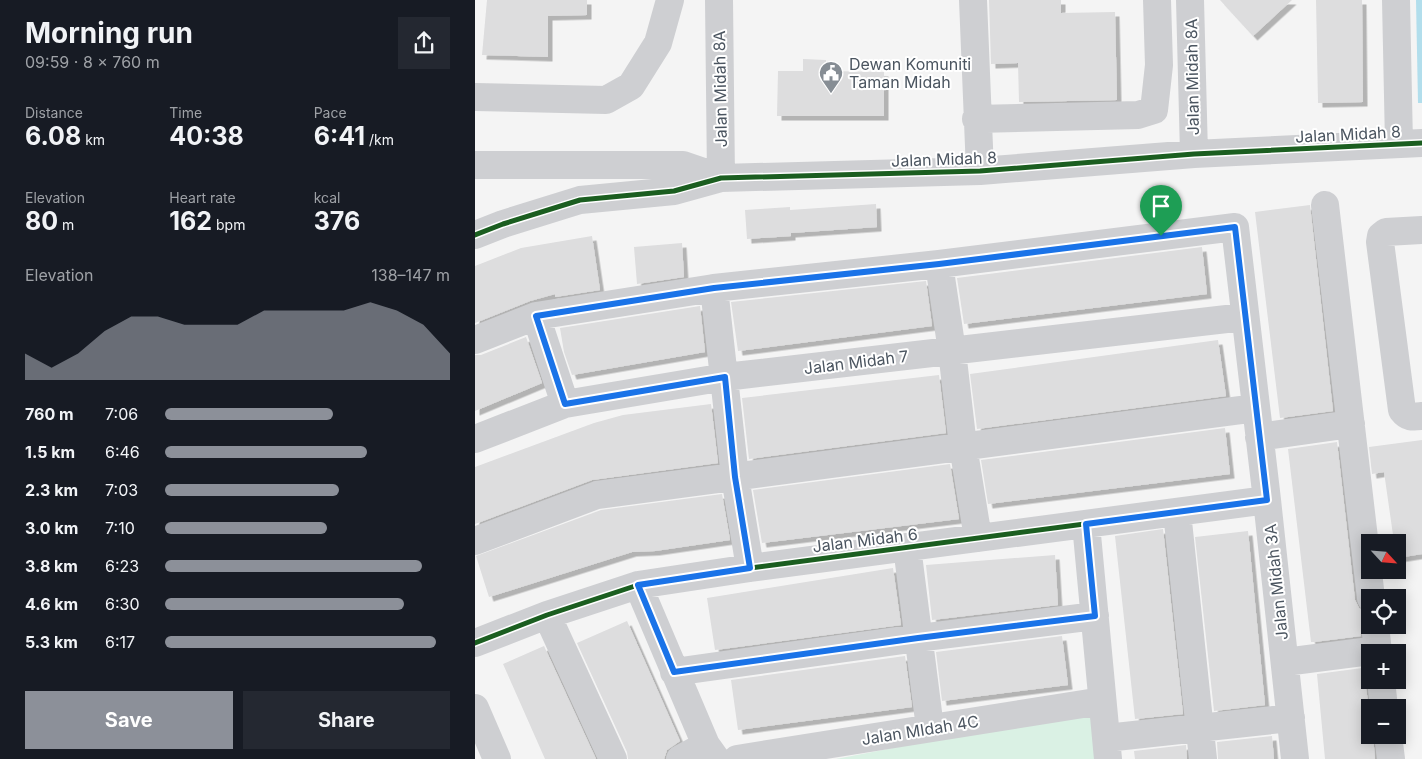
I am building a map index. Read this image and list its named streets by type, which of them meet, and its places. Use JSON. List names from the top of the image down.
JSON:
{
  "streets": {
    "street": [
      "Jalan Midah 8A",
      "Jalan Midah 8",
      "Jalan Midah 7",
      "Jalan Midah 6",
      "Jalan Midah 3A",
      "Jalan MIdah 4C"
    ]
  },
  "crossings": [
    ["Jalan Midah 8A", "Jalan Midah 8"],
    ["Jalan Midah 7", "Jalan Midah 3A"],
    ["Jalan Midah 6", "Jalan Midah 3A"]
  ],
  "places": {
    "public building": ["Dewan Komuniti Taman Midah"]
  },
  "north": "bottom right",
  "page": {
    "heading": ["Morning run", "09:59 · 8 × 760 m"],
    "stats": [
      ["Distance", "6.08 km"],
      ["Time", "40:38"],
      ["Pace", "6:41 /km"],
      ["Elevation", "80 m"],
      ["Heart rate", "162 bpm"],
      ["kcal", "376"]
    ],
    "chart": ["Elevation", "138–147 m"],
    "list": [
      {
        "name": "760 m",
        "note": "7:06"
      },
      {
        "name": "1.5 km",
        "note": "6:46"
      },
      {
        "name": "2.3 km",
        "note": "7:03"
      },
      {
        "name": "3.0 km",
        "note": "7:10"
      },
      {
        "name": "3.8 km",
        "note": "6:23"
      },
      {
        "name": "4.6 km",
        "note": "6:30"
      },
      {
        "name": "5.3 km",
        "note": "6:17"
      }
    ],
    "map_buttons": ["+", "−"],
    "buttons": ["Save", "Share"]
  }
}
